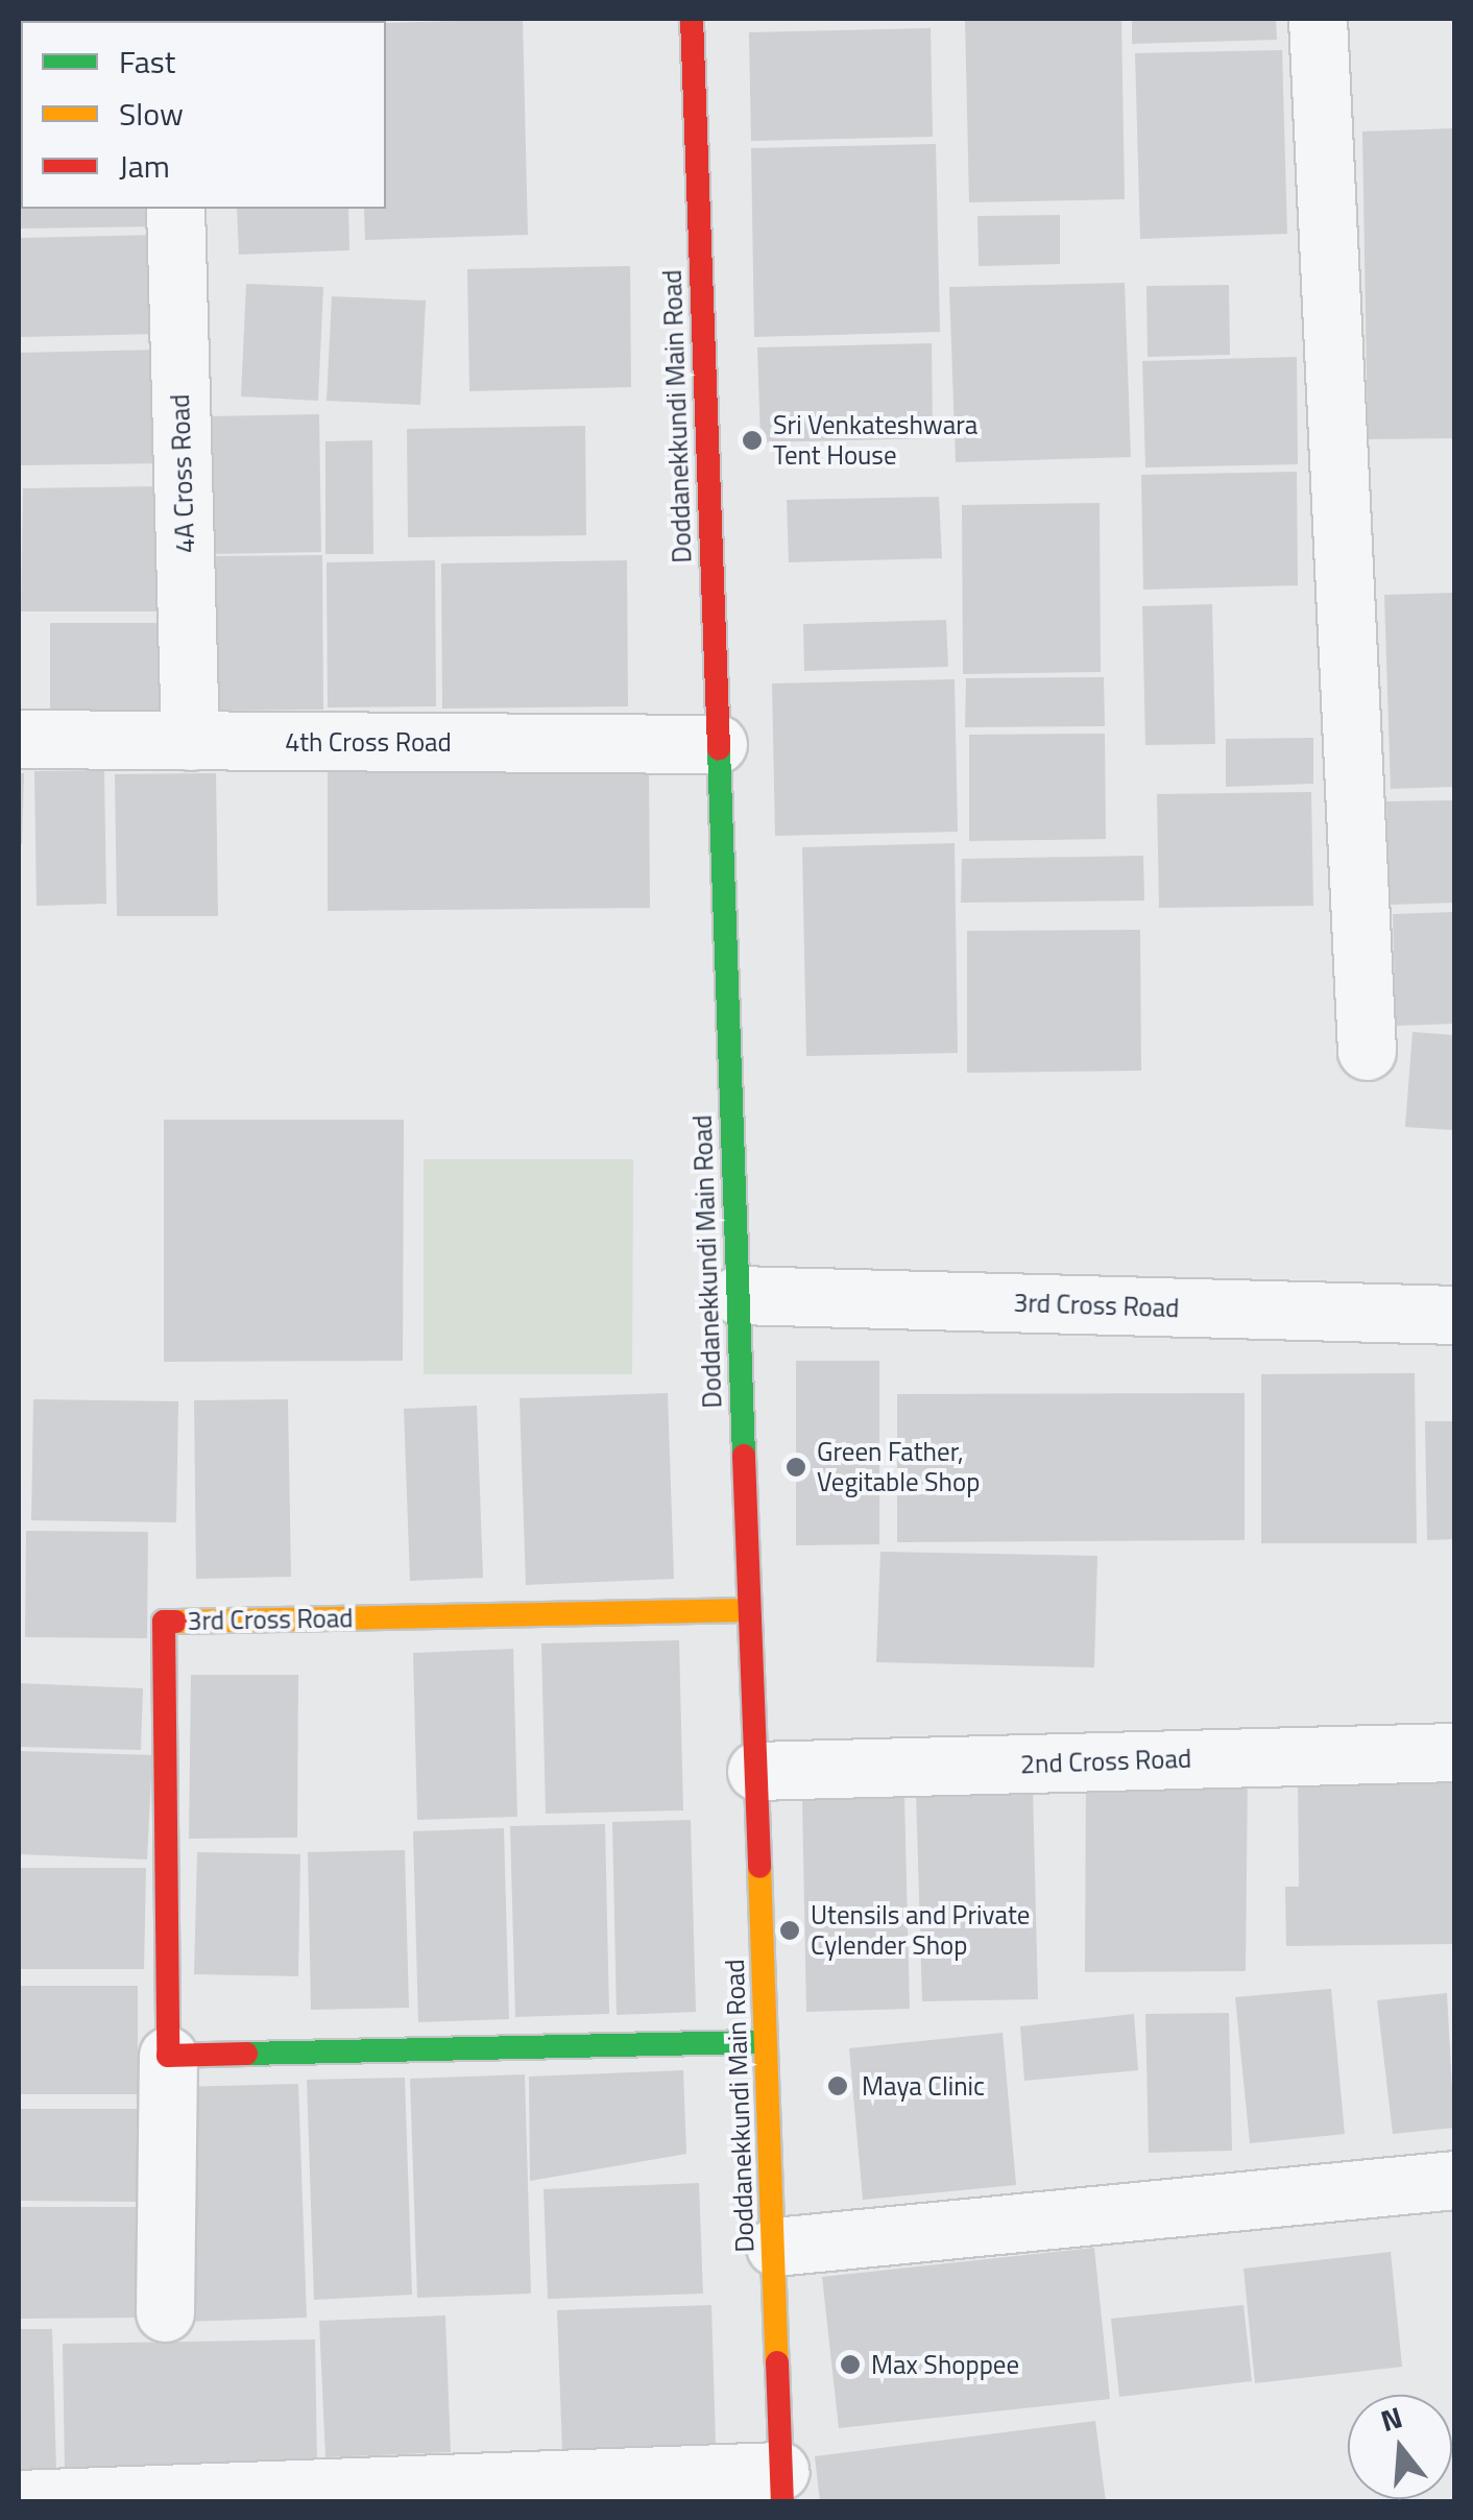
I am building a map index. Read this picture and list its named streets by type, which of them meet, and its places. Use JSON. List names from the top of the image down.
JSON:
{
  "streets": {
    "street": [
      "Doddanekkundi Main Road",
      "4A Cross Road",
      "4th Cross Road",
      "3rd Cross Road",
      "2nd Cross Road"
    ]
  },
  "crossings": [
    ["Doddanekkundi Main Road", "4th Cross Road"],
    ["Doddanekkundi Main Road", "3rd Cross Road"],
    ["Doddanekkundi Main Road", "2nd Cross Road"],
    ["4A Cross Road", "4th Cross Road"]
  ],
  "places": [
    "Sri Venkateshwara Tent House",
    "Green Father, Vegitable Shop",
    "Utensils and Private Cylender Shop",
    "Maya Clinic",
    "Max Shoppee"
  ],
  "legend": ["Fast", "Slow", "Jam"],
  "north": "top"
}
